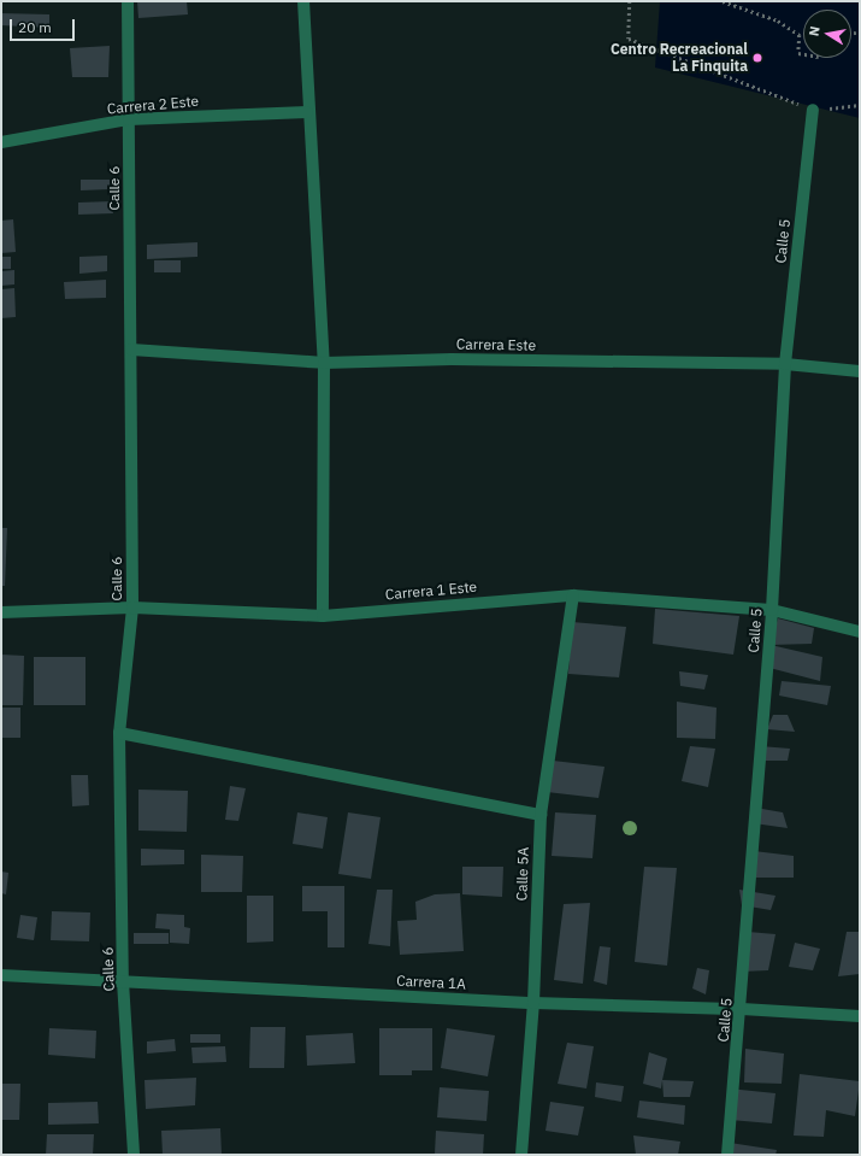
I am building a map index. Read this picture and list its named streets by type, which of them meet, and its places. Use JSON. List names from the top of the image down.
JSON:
{
  "streets": {
    "street": [
      "Carrera 2 Este",
      "Calle 6",
      "Calle 5",
      "Carrera Este",
      "Carrera 1 Este",
      "Calle 5A",
      "Carrera 1A"
    ]
  },
  "crossings": [
    ["Carrera 2 Este", "Calle 6"],
    ["Calle 6", "Carrera Este"],
    ["Calle 6", "Carrera 1 Este"],
    ["Calle 6", "Carrera 1A"],
    ["Calle 5", "Carrera Este"],
    ["Calle 5", "Carrera 1 Este"],
    ["Calle 5", "Carrera 1A"],
    ["Carrera 1 Este", "Calle 5A"],
    ["Calle 5A", "Carrera 1A"]
  ],
  "places": ["Centro Recreacional La Finquita"],
  "scale_bar": "20 m",
  "north": "left"
}
